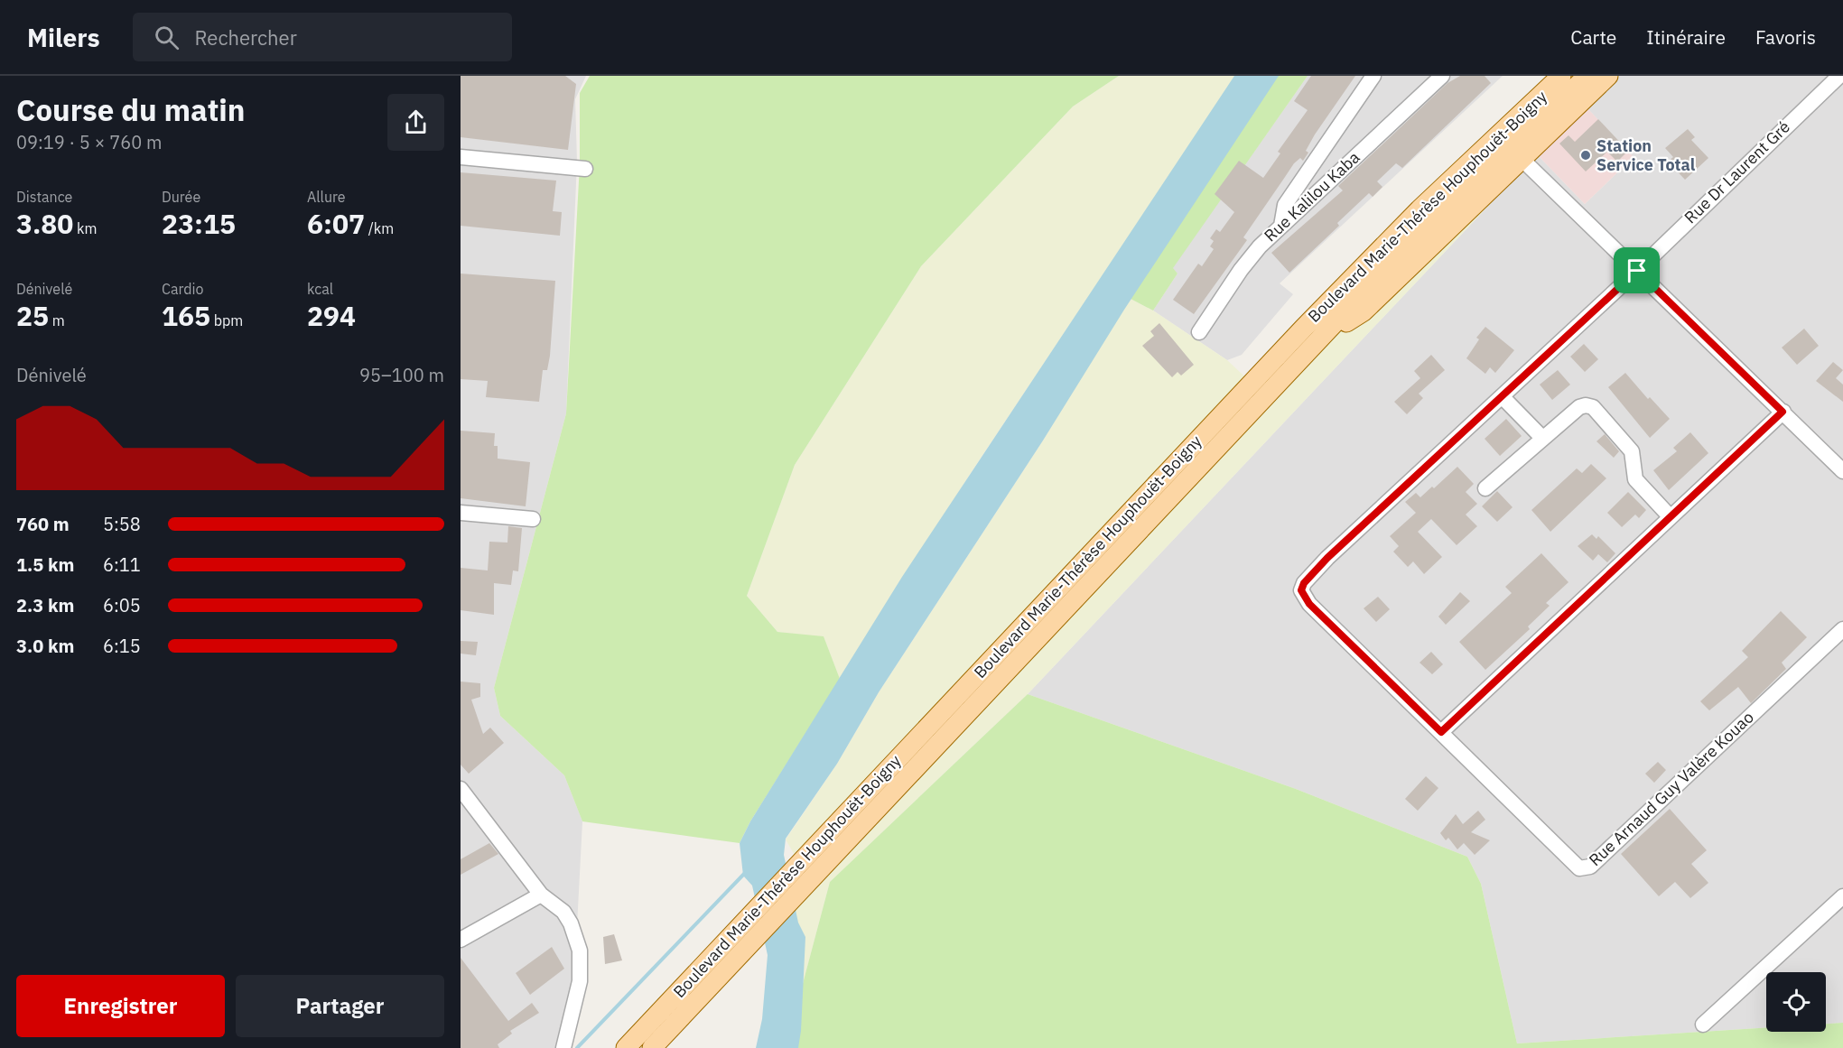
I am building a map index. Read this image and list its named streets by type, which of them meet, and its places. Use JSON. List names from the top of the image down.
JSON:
{
  "streets": {
    "main road": ["Boulevard Marie-Thérèse Houphouët-Boigny"],
    "street": ["Rue Dr Laurent Gré", "Rue Kalilou Kaba", "Rue Arnaud Guy Valère Kouao"]
  },
  "crossings": [
    ["Rue Dr Laurent Gré", "Rue Arnaud Guy Valère Kouao"]
  ],
  "places": ["Station Service Total"],
  "page": {
    "header": "Milers",
    "search": "Rechercher",
    "nav": ["Carte", "Itinéraire", "Favoris"],
    "heading": ["Course du matin", "09:19 · 5 × 760 m"],
    "stats": [
      ["Distance", "3.80 km"],
      ["Durée", "23:15"],
      ["Allure", "6:07 /km"],
      ["Dénivelé", "25 m"],
      ["Cardio", "165 bpm"],
      ["kcal", "294"]
    ],
    "chart": ["Dénivelé", "95–100 m"],
    "list": [
      {
        "name": "760 m",
        "note": "5:58"
      },
      {
        "name": "1.5 km",
        "note": "6:11"
      },
      {
        "name": "2.3 km",
        "note": "6:05"
      },
      {
        "name": "3.0 km",
        "note": "6:15"
      }
    ],
    "buttons": ["Enregistrer", "Partager"]
  }
}
